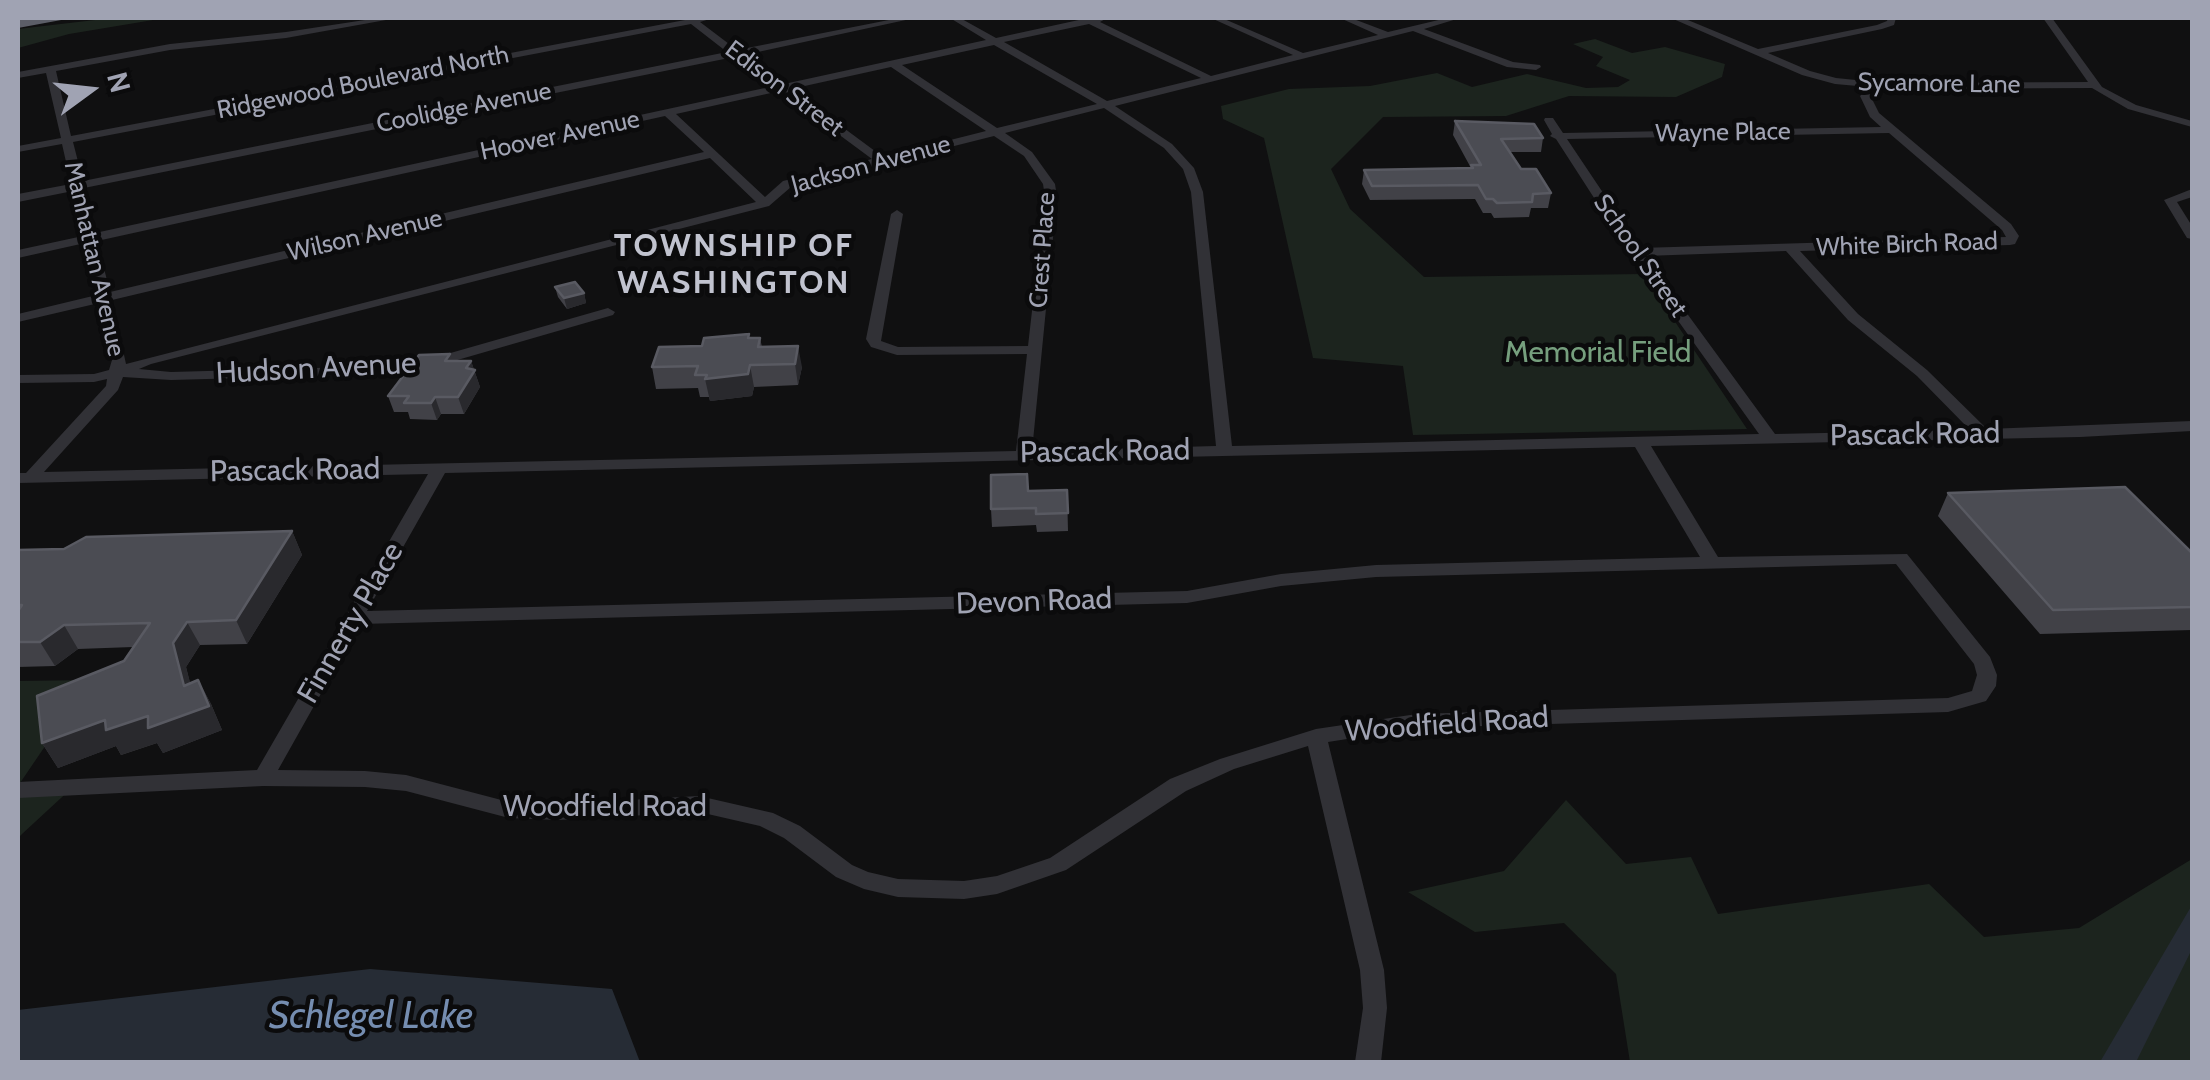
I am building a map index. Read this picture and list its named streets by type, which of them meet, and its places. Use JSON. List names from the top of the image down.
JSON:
{
  "streets": {
    "street": [
      "Ridgewood Boulevard North",
      "Sycamore Lane",
      "Edison Street",
      "Coolidge Avenue",
      "Wayne Place",
      "Hoover Avenue",
      "Jackson Avenue",
      "Wilson Avenue",
      "White Birch Road",
      "Crest Place",
      "School Street",
      "Manhattan Avenue",
      "Hudson Avenue",
      "Pascack Road",
      "Devon Road",
      "Finnerty Place",
      "Woodfield Road"
    ]
  },
  "crossings": [
    ["Ridgewood Boulevard North", "Edison Street"],
    ["Ridgewood Boulevard North", "Manhattan Avenue"],
    ["Sycamore Lane", "White Birch Road"],
    ["Edison Street", "Coolidge Avenue"],
    ["Edison Street", "Hoover Avenue"],
    ["Edison Street", "Jackson Avenue"],
    ["Coolidge Avenue", "Manhattan Avenue"],
    ["Wayne Place", "White Birch Road"],
    ["Wayne Place", "School Street"],
    ["Hoover Avenue", "Crest Place"],
    ["Hoover Avenue", "Manhattan Avenue"],
    ["Jackson Avenue", "Crest Place"],
    ["Jackson Avenue", "Manhattan Avenue"],
    ["Jackson Avenue", "Hudson Avenue"],
    ["Wilson Avenue", "Manhattan Avenue"],
    ["White Birch Road", "School Street"],
    ["Crest Place", "Pascack Road"],
    ["School Street", "Pascack Road"],
    ["Manhattan Avenue", "Hudson Avenue"],
    ["Manhattan Avenue", "Pascack Road"],
    ["Pascack Road", "Finnerty Place"],
    ["Devon Road", "Finnerty Place"],
    ["Devon Road", "Woodfield Road"],
    ["Finnerty Place", "Woodfield Road"]
  ],
  "districts": ["TOWNSHIP OF WASHINGTON"],
  "water": ["Schlegel Lake"],
  "parks": ["Memorial Field"],
  "north": "right"
}
